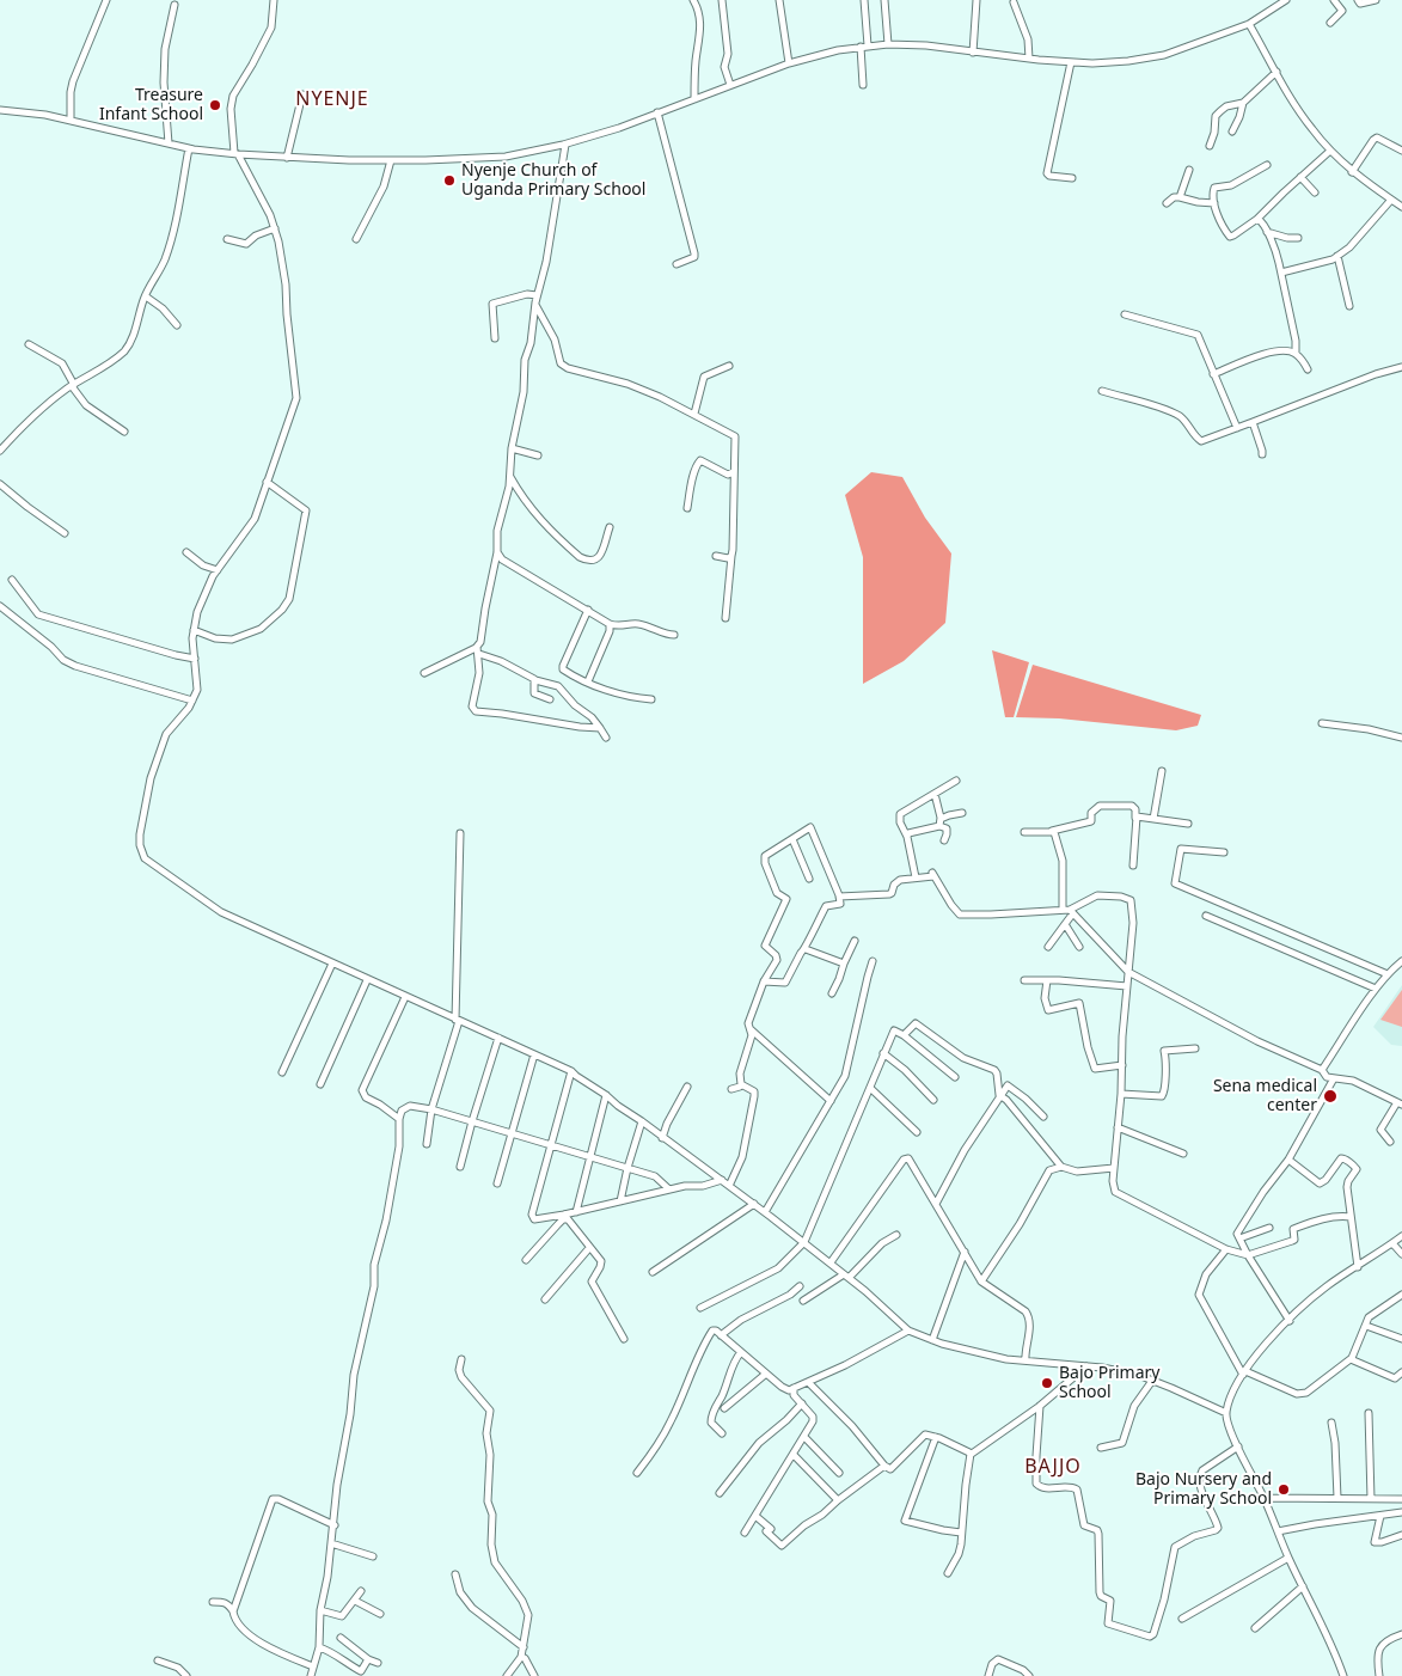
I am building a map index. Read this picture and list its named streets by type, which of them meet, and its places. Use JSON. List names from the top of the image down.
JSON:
{
  "districts": ["NYENJE", "BAJJO"],
  "places": [
    "Treasure Infant School",
    "Nyenje Church of Uganda Primary School",
    "Sena medical center",
    "Bajo Primary School",
    "Bajo Nursery and Primary School"
  ]
}
